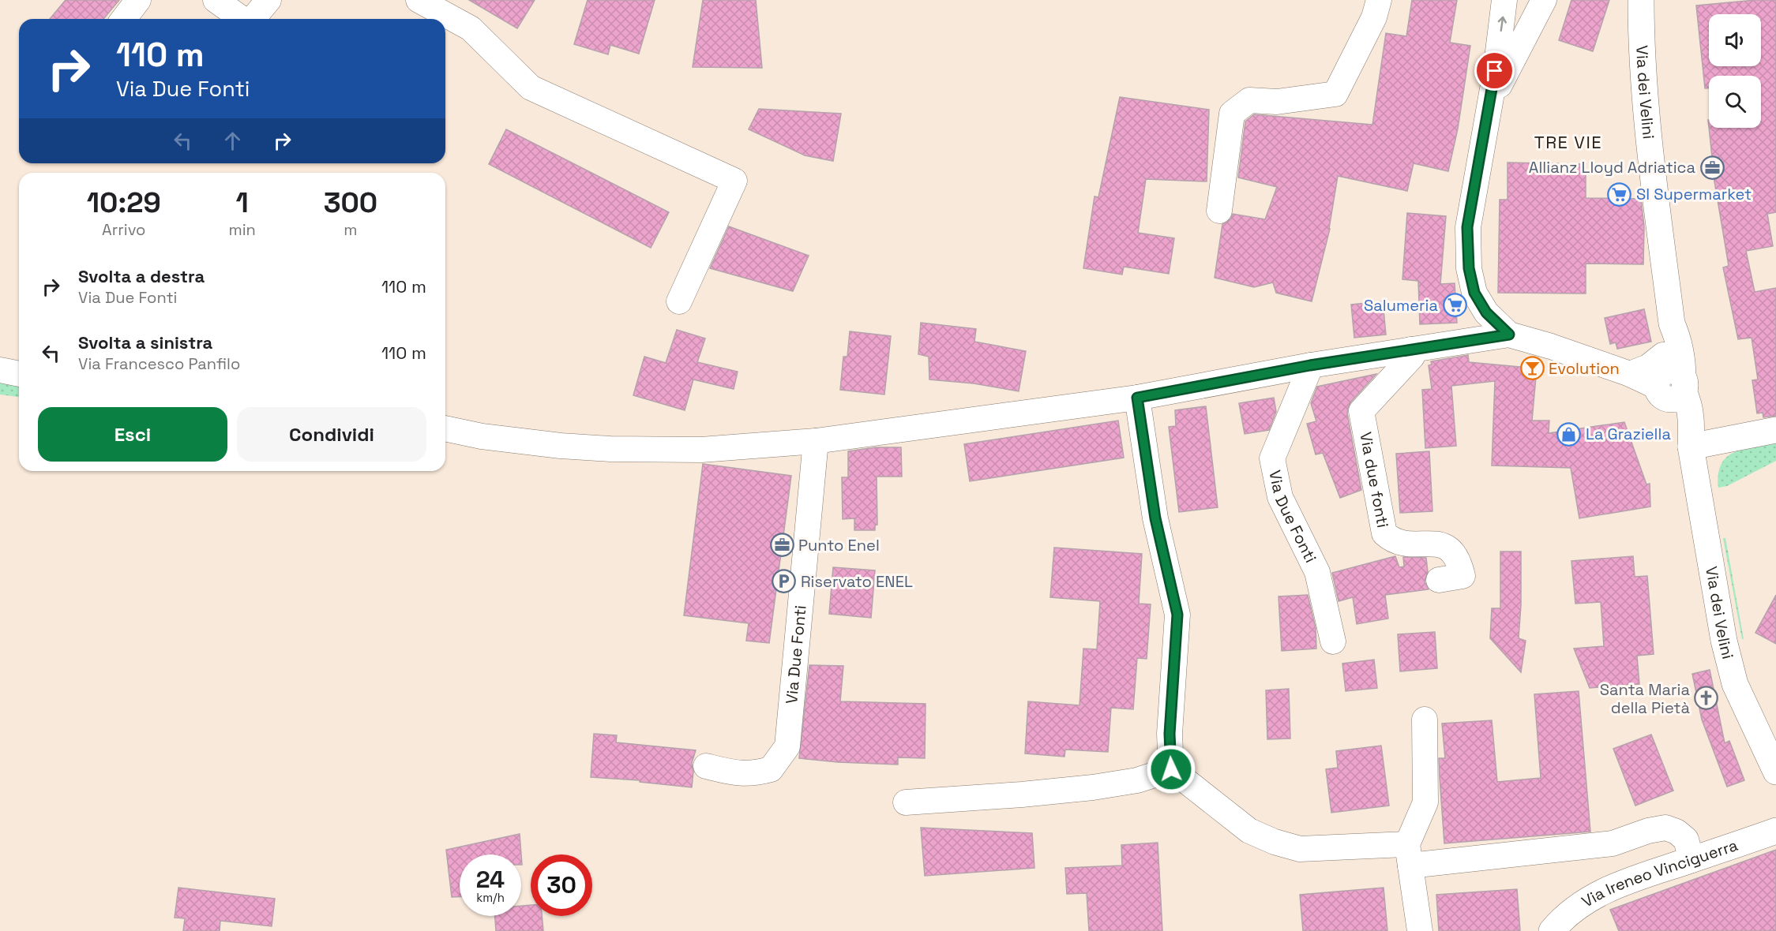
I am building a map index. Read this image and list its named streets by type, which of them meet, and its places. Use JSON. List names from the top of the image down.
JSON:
{
  "streets": {
    "street": [
      "Via dei Velini",
      "Via due fonti",
      "Via Due Fonti",
      "Via Ireneo Vinciguerra"
    ]
  },
  "districts": ["TRE VIE"],
  "places": {
    "office": ["Allianz Lloyd Adriatica", "Punto Enel"],
    "supermarket": ["SI Supermarket", "Salumeria"],
    "bar": ["Evolution"],
    "shop": ["La Graziella"],
    "parking": ["Riservato ENEL"],
    "church": ["Santa Maria della Pietà"]
  },
  "page": {
    "turn": ["110 m", "Via Due Fonti"],
    "eta": [
      "10:29",
      "Arrivo",
      "1",
      "min",
      "300",
      "m"
    ],
    "list": [
      {
        "name": "Svolta a destra",
        "note": "Via Due Fonti",
        "value": "110 m"
      },
      {
        "name": "Svolta a sinistra",
        "note": "Via Francesco Panfilo",
        "value": "110 m"
      }
    ],
    "buttons": ["Esci", "Condividi"],
    "speed": "24 km/h",
    "limit": "30"
  }
}
